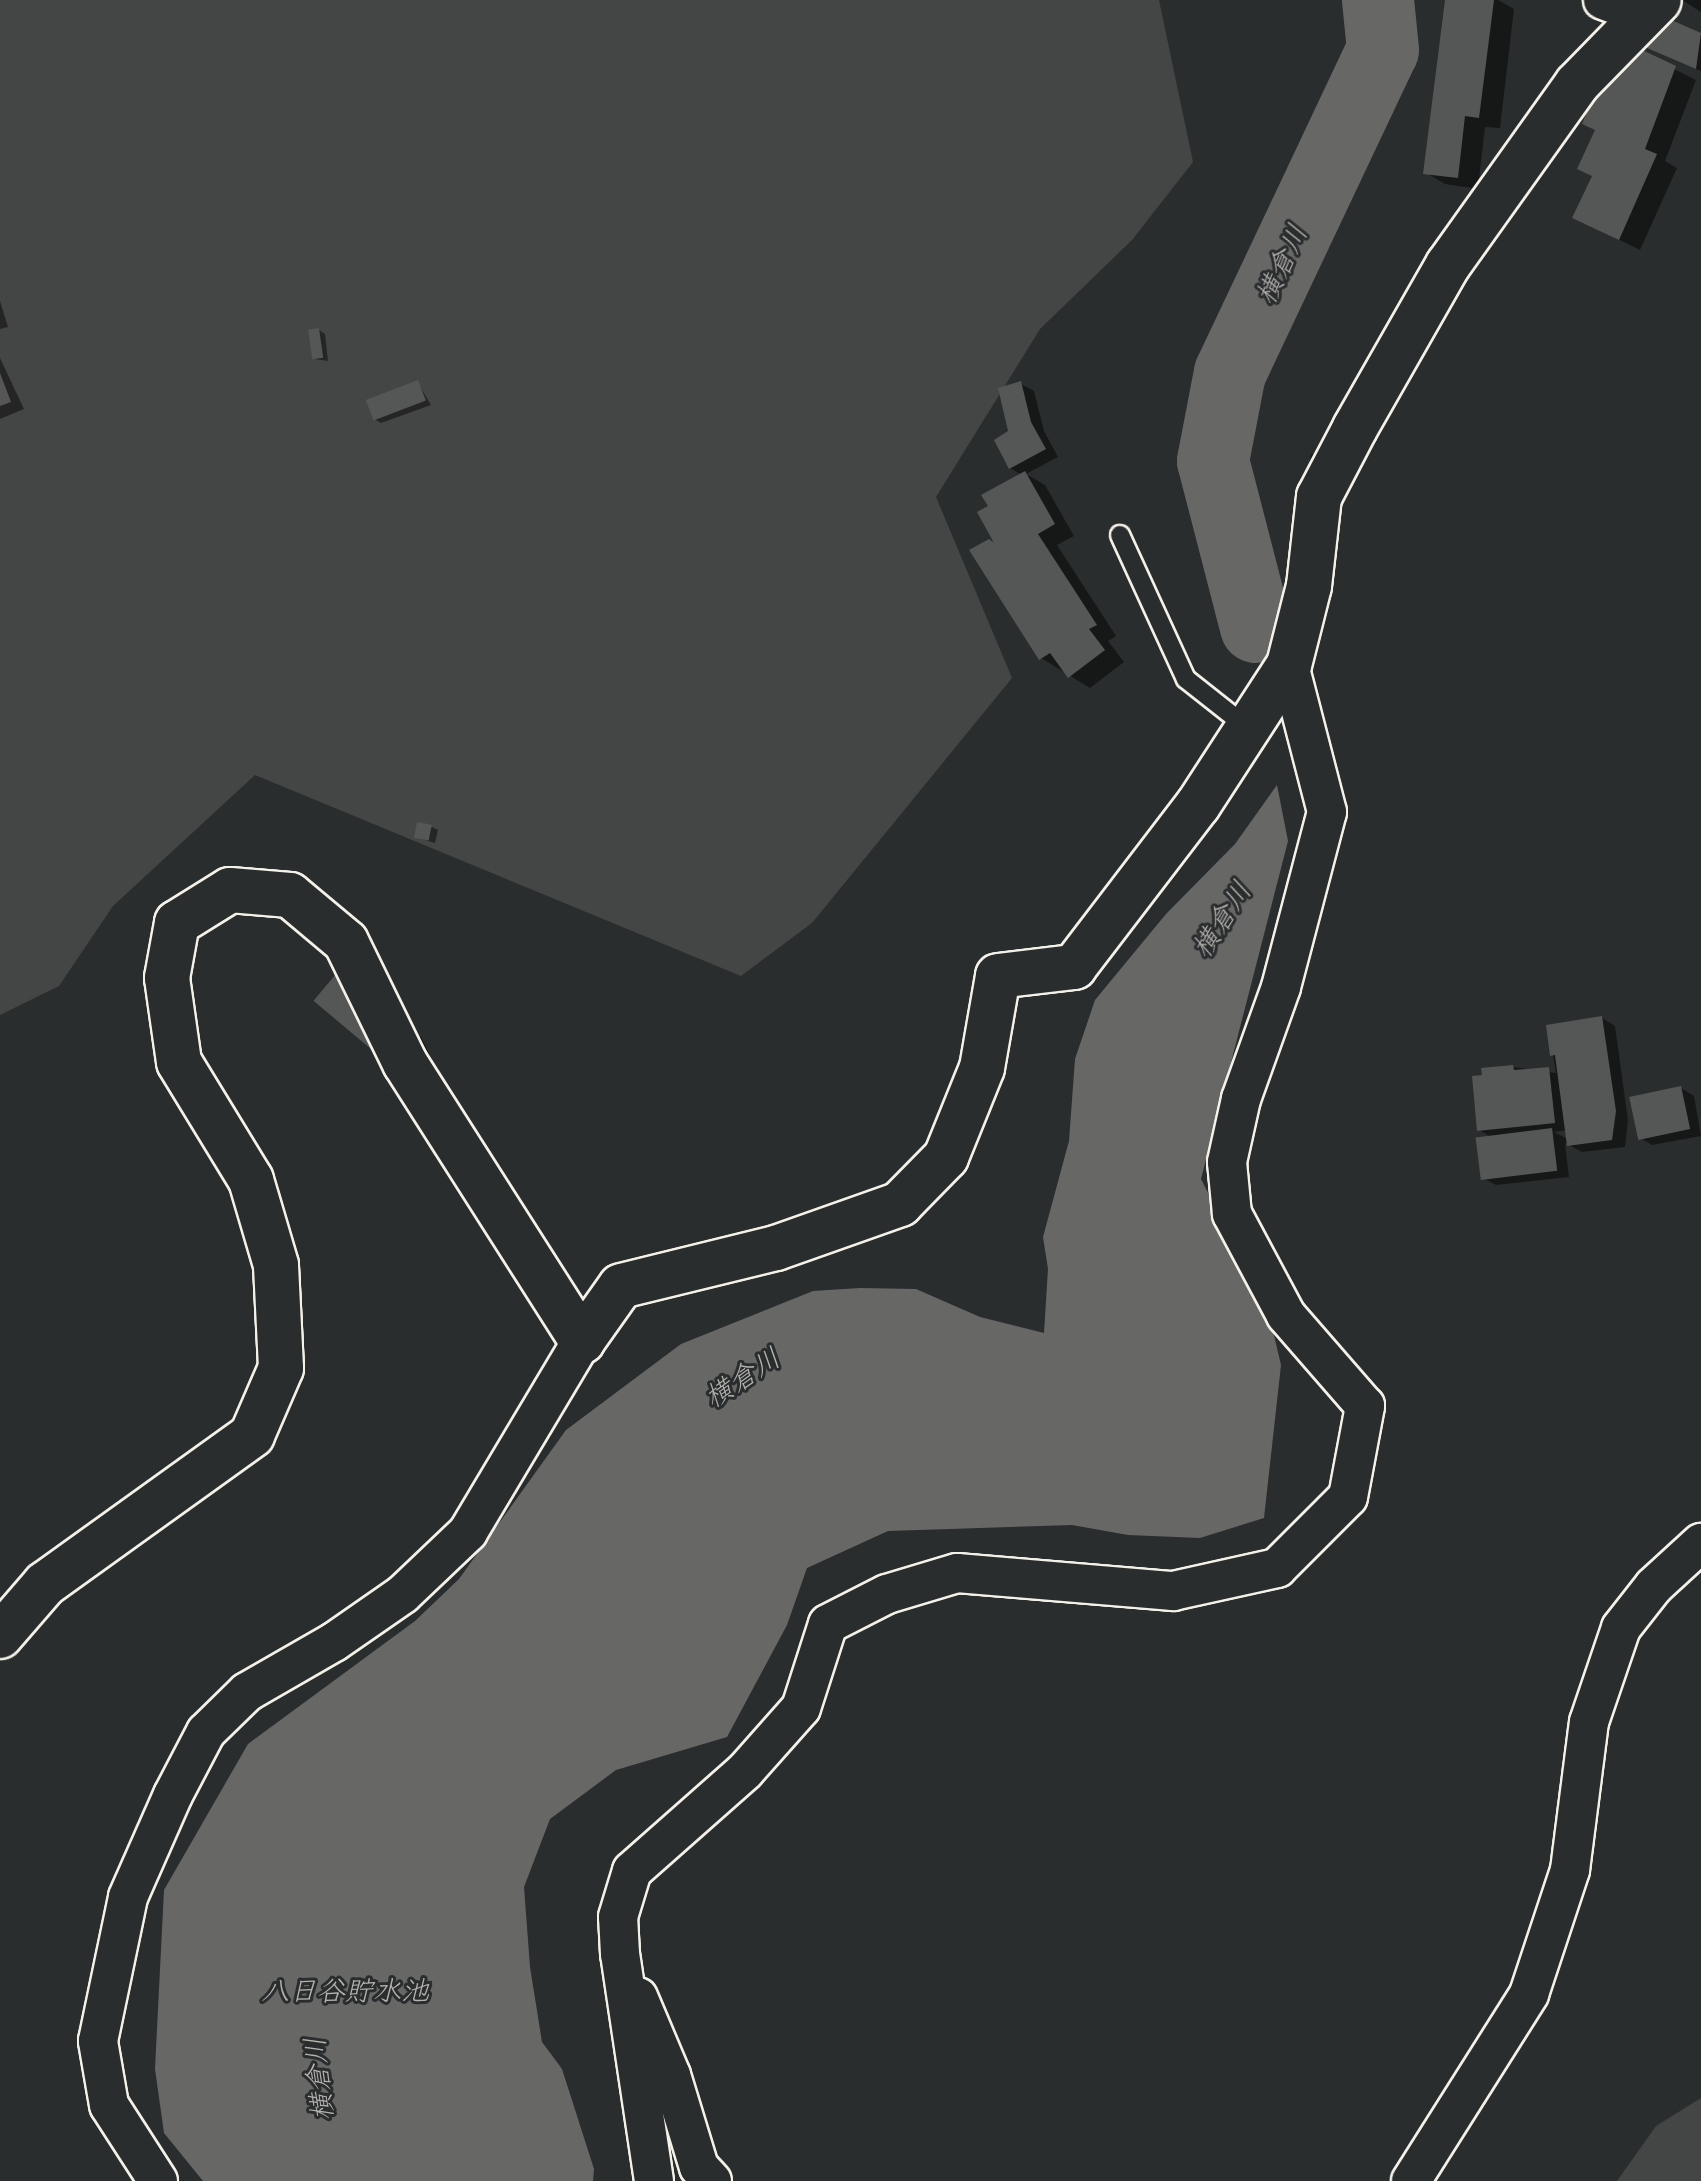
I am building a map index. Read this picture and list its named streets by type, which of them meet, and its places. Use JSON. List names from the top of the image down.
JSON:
{
  "water": ["横倉川", "八日谷貯水池"]
}
